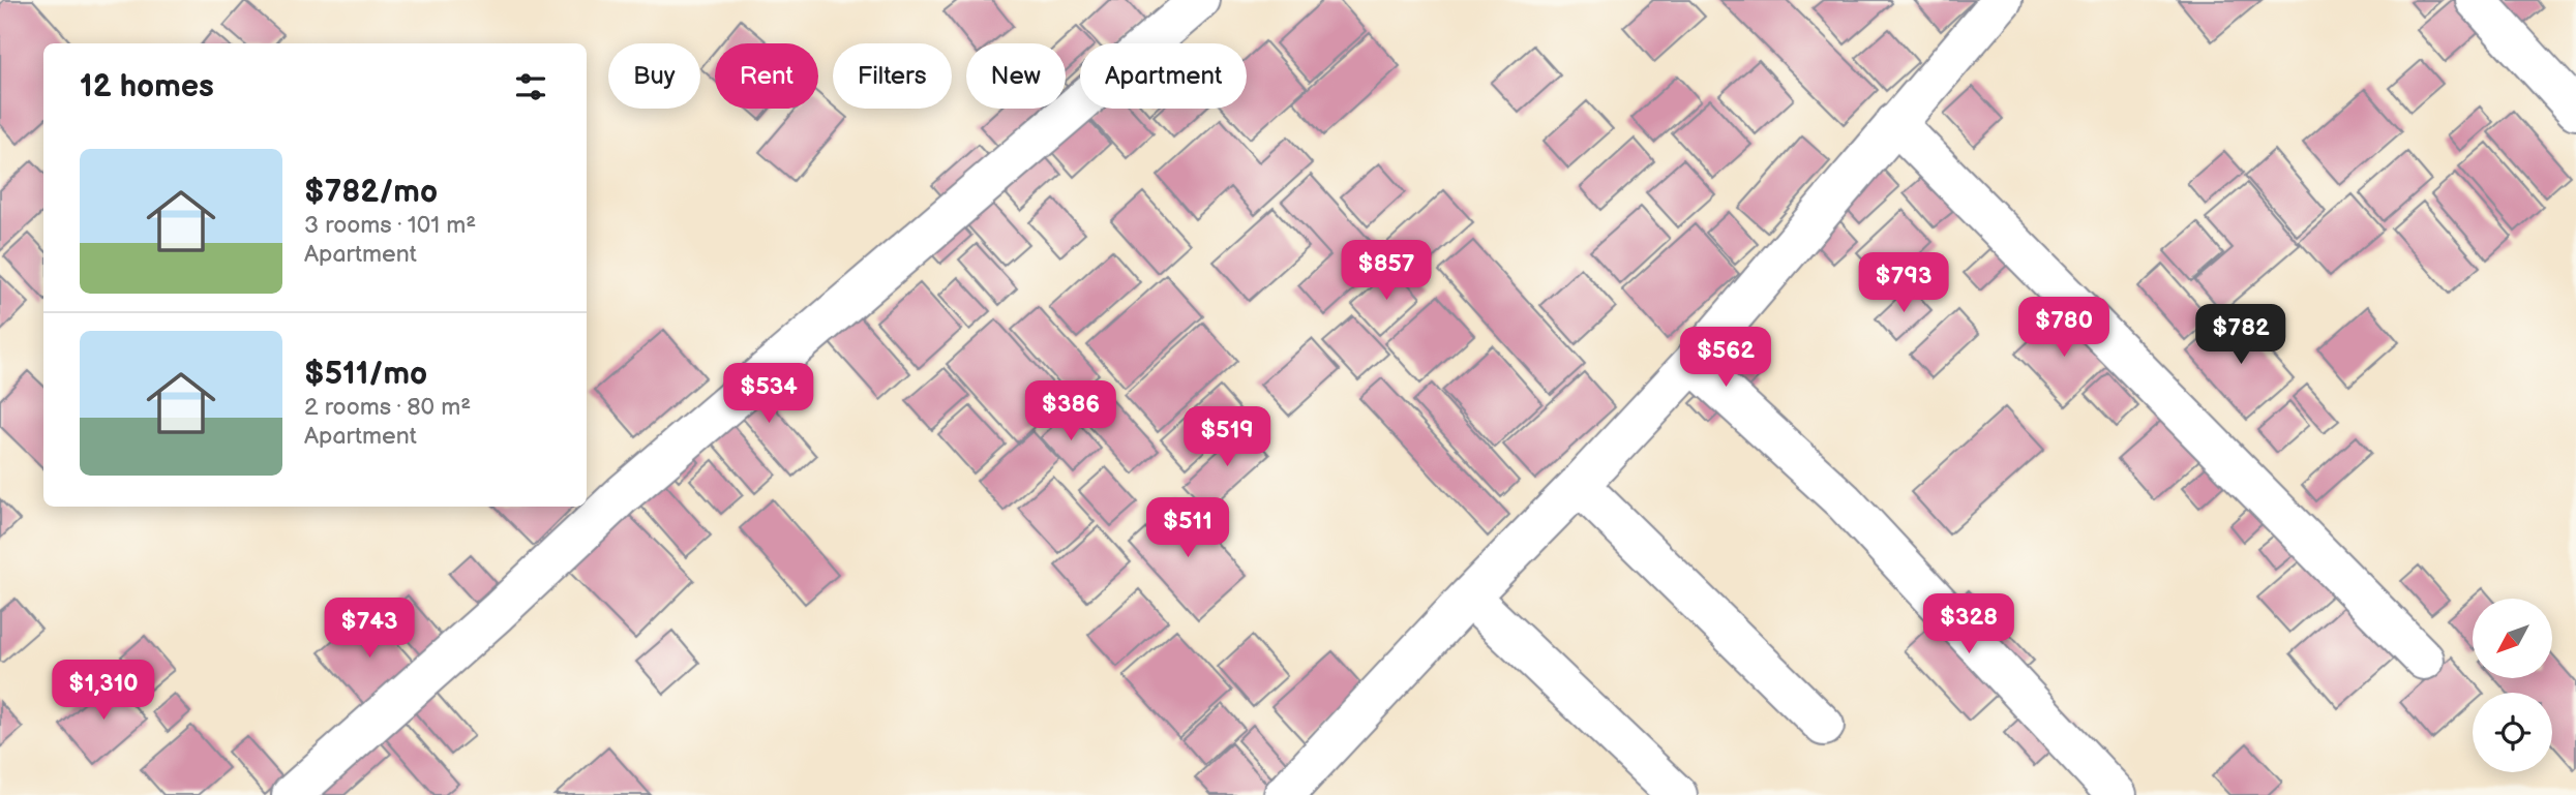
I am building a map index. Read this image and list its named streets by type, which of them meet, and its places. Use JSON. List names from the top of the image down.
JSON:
{
  "north": "bottom left",
  "page": {
    "chip": [
      "Buy",
      "Rent",
      "Filters",
      "New",
      "Apartment"
    ],
    "heading": "12 homes",
    "list": [
      {
        "name": "$782/mo",
        "note": "3 rooms · 101 m² · Apartment"
      },
      {
        "name": "$511/mo",
        "note": "2 rooms · 80 m² · Apartment"
      }
    ],
    "price": [
      "$857",
      "$793",
      "$780",
      "$782",
      "$562",
      "$534",
      "$386",
      "$519",
      "$511",
      "$328",
      "$743",
      "$1,310"
    ]
  }
}
